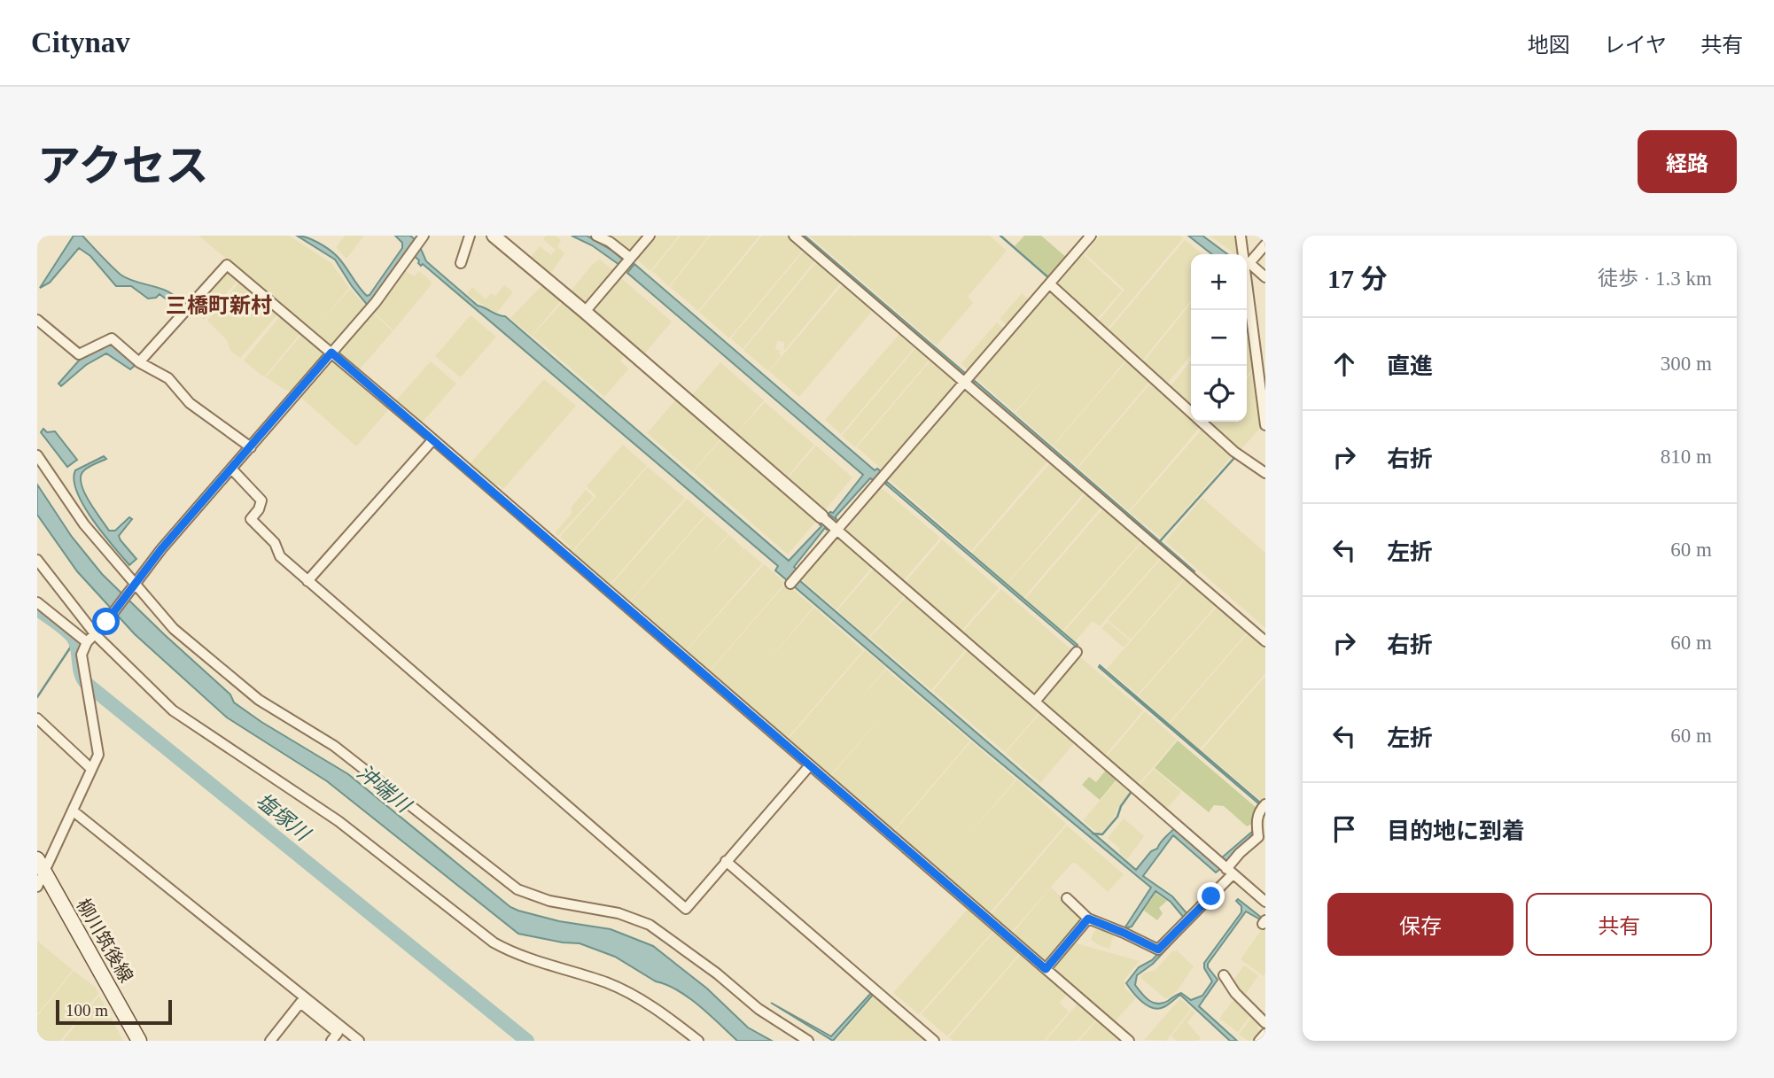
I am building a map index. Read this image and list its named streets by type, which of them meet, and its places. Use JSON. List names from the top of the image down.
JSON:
{
  "streets": {
    "main road": ["柳川筑後線"]
  },
  "districts": ["三橋町新村"],
  "water": ["沖端川", "塩塚川"],
  "scale_bar": "100 m",
  "page": {
    "header": "Citynav",
    "nav": ["地図", "レイヤ", "共有"],
    "title": "アクセス",
    "buttons": [
      "経路",
      ["保存", "共有"]
    ],
    "heading": ["17 分", "徒歩 · 1.3 km"],
    "map_buttons": ["+", "−"],
    "list": [
      ["直進", "300 m"],
      ["右折", "810 m"],
      ["左折", "60 m"],
      ["右折", "60 m"],
      ["左折", "60 m"],
      "目的地に到着"
    ],
    "scale": "100 m"
  }
}
